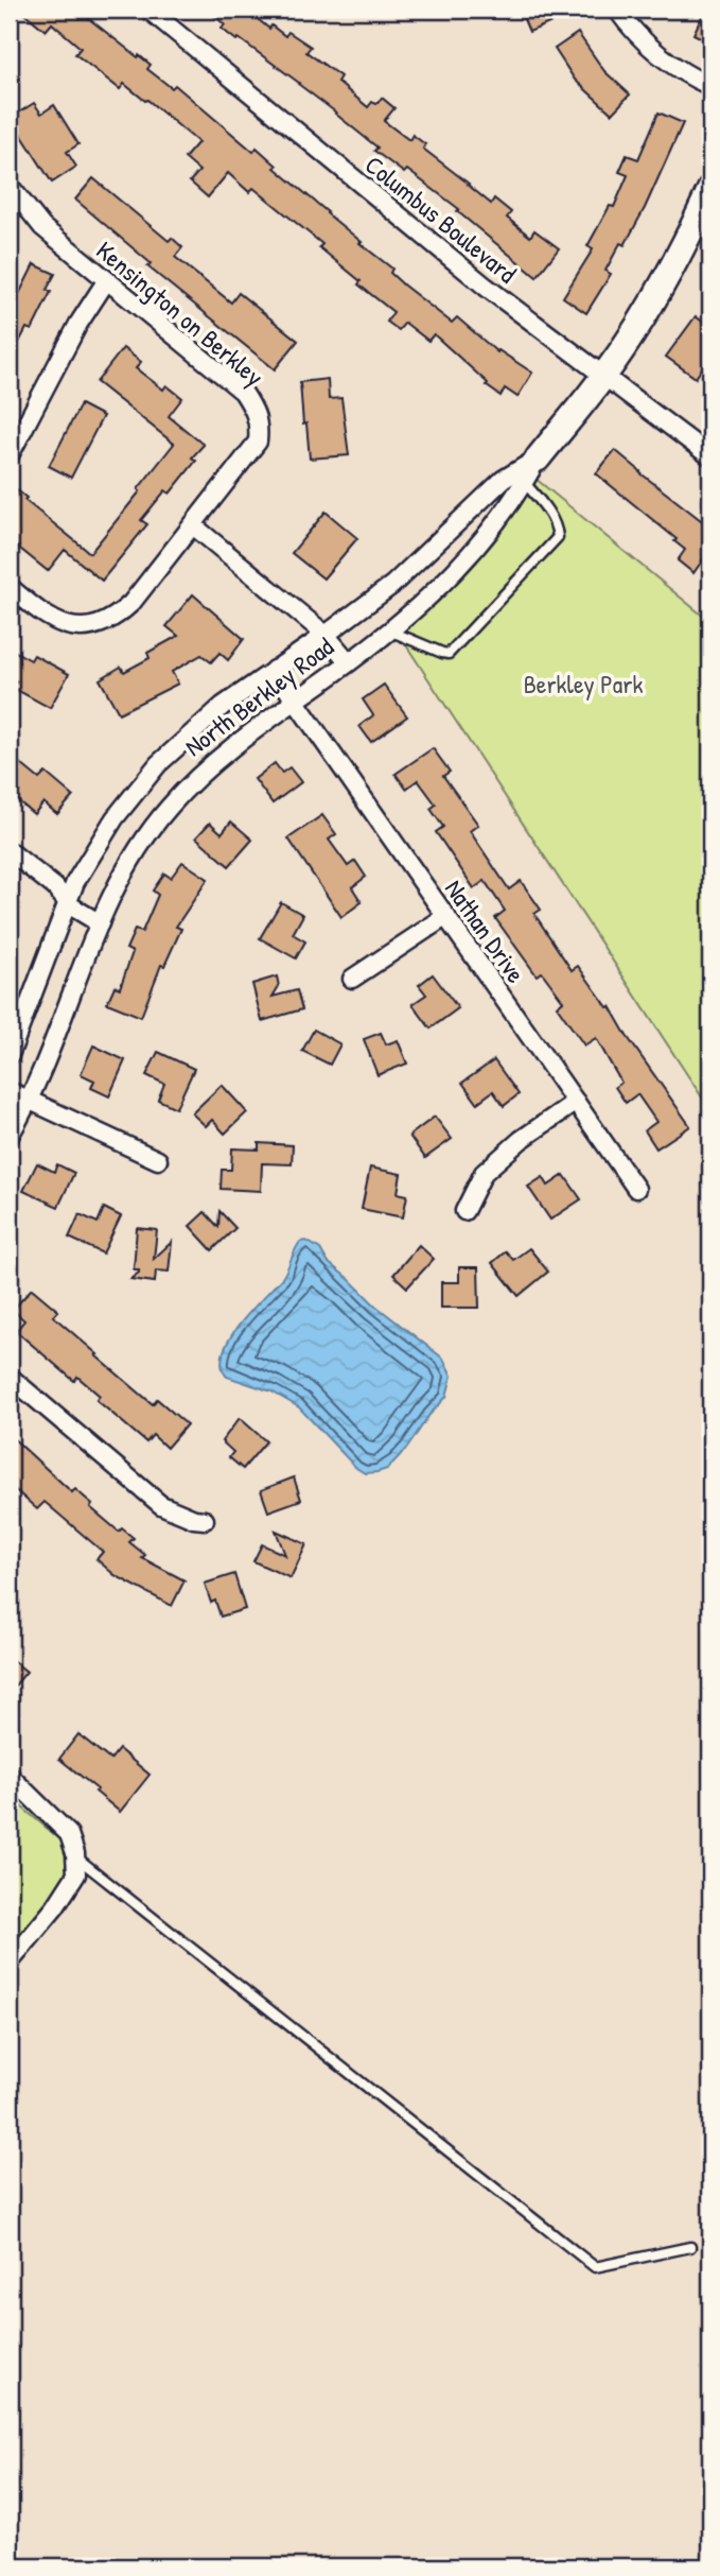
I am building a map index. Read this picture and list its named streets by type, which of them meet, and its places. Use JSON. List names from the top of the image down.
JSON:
{
  "streets": {
    "street": [
      "Columbus Boulevard",
      "Kensington on Berkley",
      "North Berkley Road",
      "Nathan Drive"
    ]
  },
  "crossings": [
    ["Columbus Boulevard", "North Berkley Road"],
    ["North Berkley Road", "Nathan Drive"]
  ],
  "parks": ["Berkley Park"]
}
